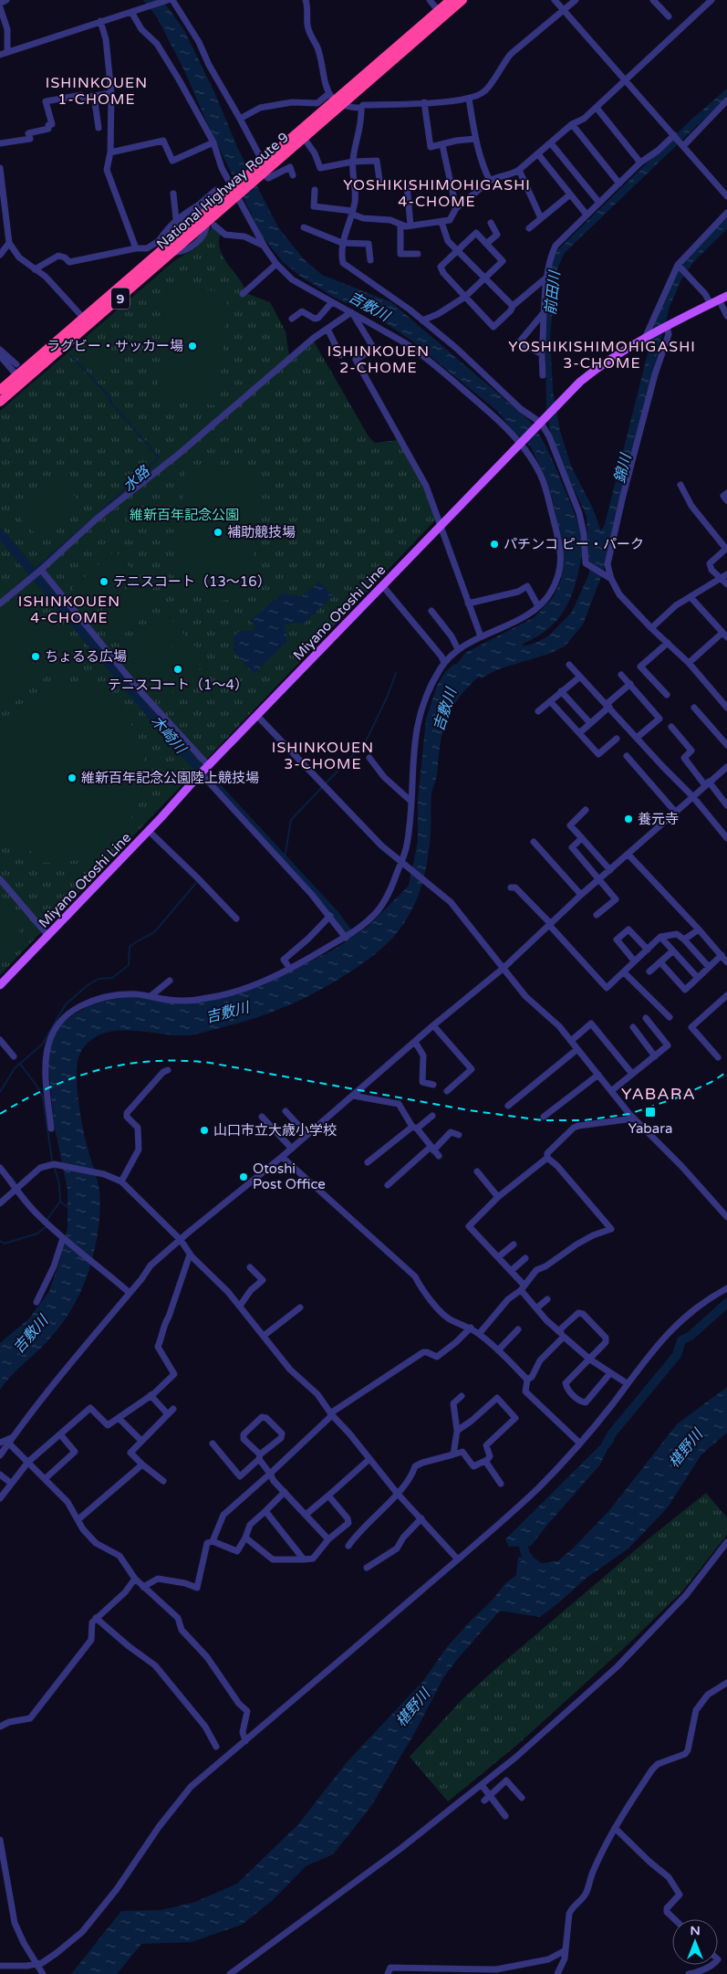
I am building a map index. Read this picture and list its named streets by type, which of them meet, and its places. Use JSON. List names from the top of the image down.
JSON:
{
  "streets": {
    "highway": ["National Highway Route 9", "9"],
    "main road": ["Miyano Otoshi Line"]
  },
  "districts": [
    "ISHINKOUEN 1-CHOME",
    "YOSHIKISHIMOHIGASHI 4-CHOME",
    "YOSHIKISHIMOHIGASHI 3-CHOME",
    "ISHINKOUEN 2-CHOME",
    "ISHINKOUEN 4-CHOME",
    "ISHINKOUEN 3-CHOME",
    "YABARA"
  ],
  "water": [
    "前田川",
    "吉敷川",
    "錦川",
    "水路",
    "木崎川",
    "椹野川"
  ],
  "parks": ["維新百年記念公園"],
  "places": {
    "other": [
      "ラグビー・サッカー場",
      "補助競技場",
      "パチンコ ピー・パーク",
      "テニスコート（13～16）",
      "ちょるる広場",
      "テニスコート（1～4）",
      "維新百年記念公園陸上競技場",
      "養元寺",
      "山口市立大歳小学校",
      "Otoshi Post Office"
    ],
    "transit": ["Yabara"]
  },
  "north": "top"
}
